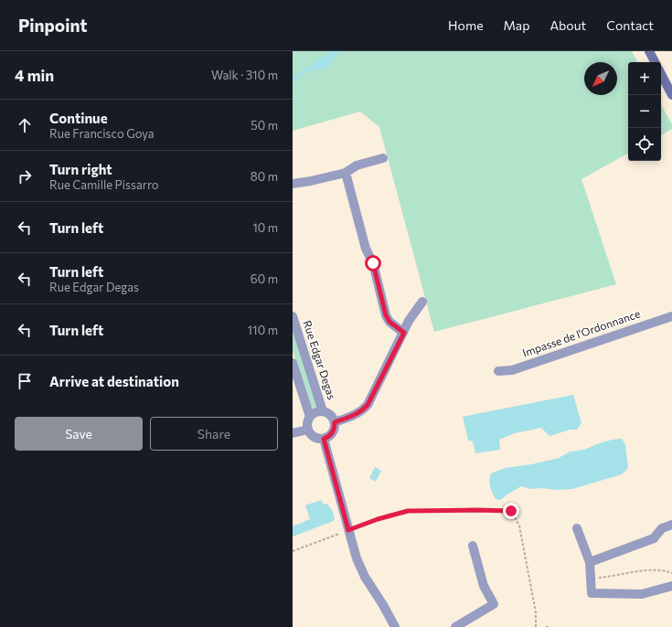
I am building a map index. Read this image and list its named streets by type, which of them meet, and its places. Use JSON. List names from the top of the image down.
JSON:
{
  "streets": {
    "street": ["Impasse de l'Ordonnance", "Rue Edgar Degas"]
  },
  "north": "bottom left",
  "page": {
    "header": "Pinpoint",
    "nav": [
      "Home",
      "Map",
      "About",
      "Contact"
    ],
    "heading": ["4 min", "Walk · 310 m"],
    "map_buttons": ["+", "−"],
    "list": [
      ["Continue", "Rue Francisco Goya", "50 m"],
      ["Turn right", "Rue Camille Pissarro", "80 m"],
      ["Turn left", "10 m"],
      ["Turn left", "Rue Edgar Degas", "60 m"],
      ["Turn left", "110 m"],
      "Arrive at destination"
    ],
    "buttons": ["Save", "Share"]
  }
}
